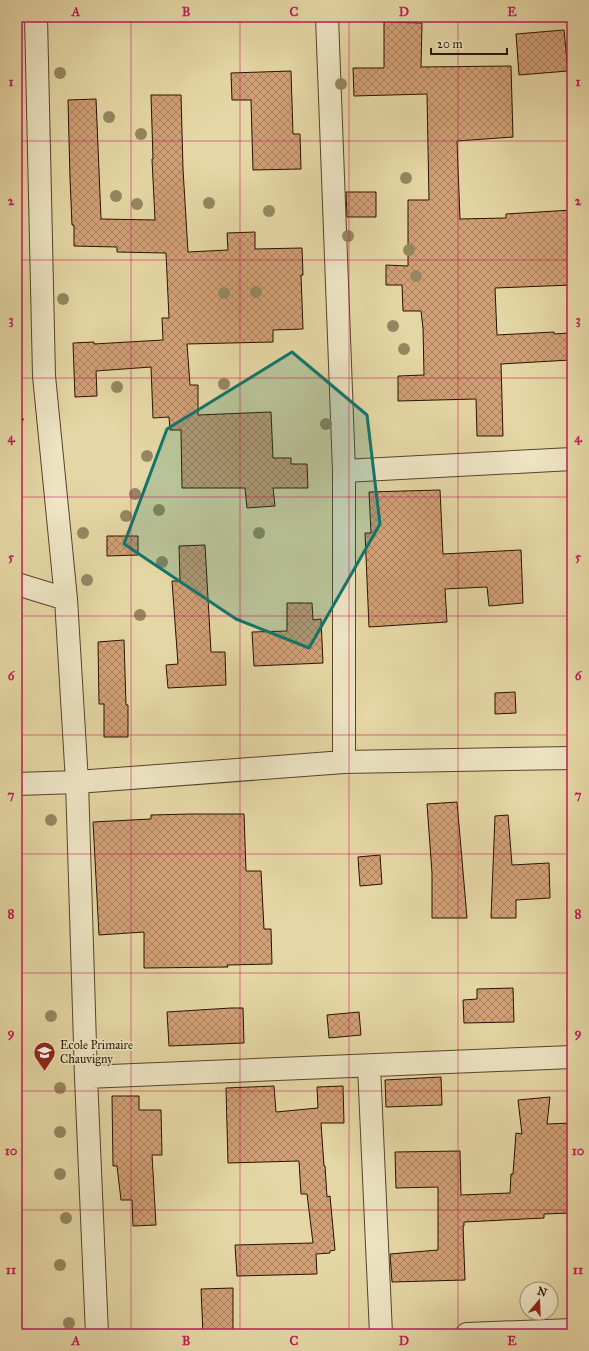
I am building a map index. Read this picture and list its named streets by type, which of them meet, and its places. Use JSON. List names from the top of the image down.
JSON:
{
  "places": {
    "school or university": ["Ecole Primaire Chauvigny"]
  },
  "scale_bar": "20 m",
  "north": "top",
  "grid": {
    "columns": [
      "A",
      "B",
      "C",
      "D",
      "E"
    ],
    "rows": [
      "1",
      "2",
      "3",
      "4",
      "5",
      "6",
      "7",
      "8",
      "9",
      "10",
      "11"
    ]
  }
}
